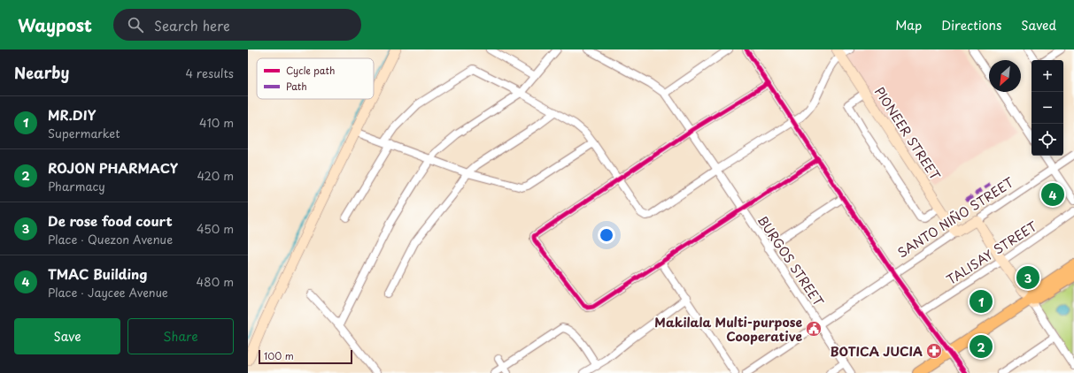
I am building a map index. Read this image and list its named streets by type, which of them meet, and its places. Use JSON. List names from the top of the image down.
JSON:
{
  "streets": {
    "street": [
      "PIONEER STREET",
      "SANTO NIÑO STREET",
      "TALISAY STREET",
      "BURGOS STREET"
    ]
  },
  "crossings": [
    ["PIONEER STREET", "SANTO NIÑO STREET"],
    ["SANTO NIÑO STREET", "BURGOS STREET"]
  ],
  "places": {
    "public building": ["Makilala Multi-purpose Cooperative"],
    "pharmacy": ["BOTICA JUCIA"]
  },
  "legend": ["Cycle path", "Path"],
  "scale_bar": "100 m",
  "north": "bottom left",
  "page": {
    "header": "Waypost",
    "search": "Search here",
    "nav": ["Map", "Directions", "Saved"],
    "heading": ["Nearby", "4 results"],
    "map_buttons": ["+", "−"],
    "list": [
      {
        "mark": "1",
        "name": "MR.DIY",
        "note": "Supermarket",
        "value": "410 m"
      },
      {
        "mark": "2",
        "name": "ROJON PHARMACY",
        "note": "Pharmacy",
        "value": "420 m"
      },
      {
        "mark": "3",
        "name": "De rose food court",
        "note": "Place · Quezon Avenue",
        "value": "450 m"
      },
      {
        "mark": "4",
        "name": "TMAC Building",
        "note": "Place · Jaycee Avenue",
        "value": "480 m"
      }
    ],
    "pins": [
      "4",
      "3",
      "1",
      "2"
    ],
    "buttons": ["Save", "Share"],
    "scale": "100 m"
  }
}
